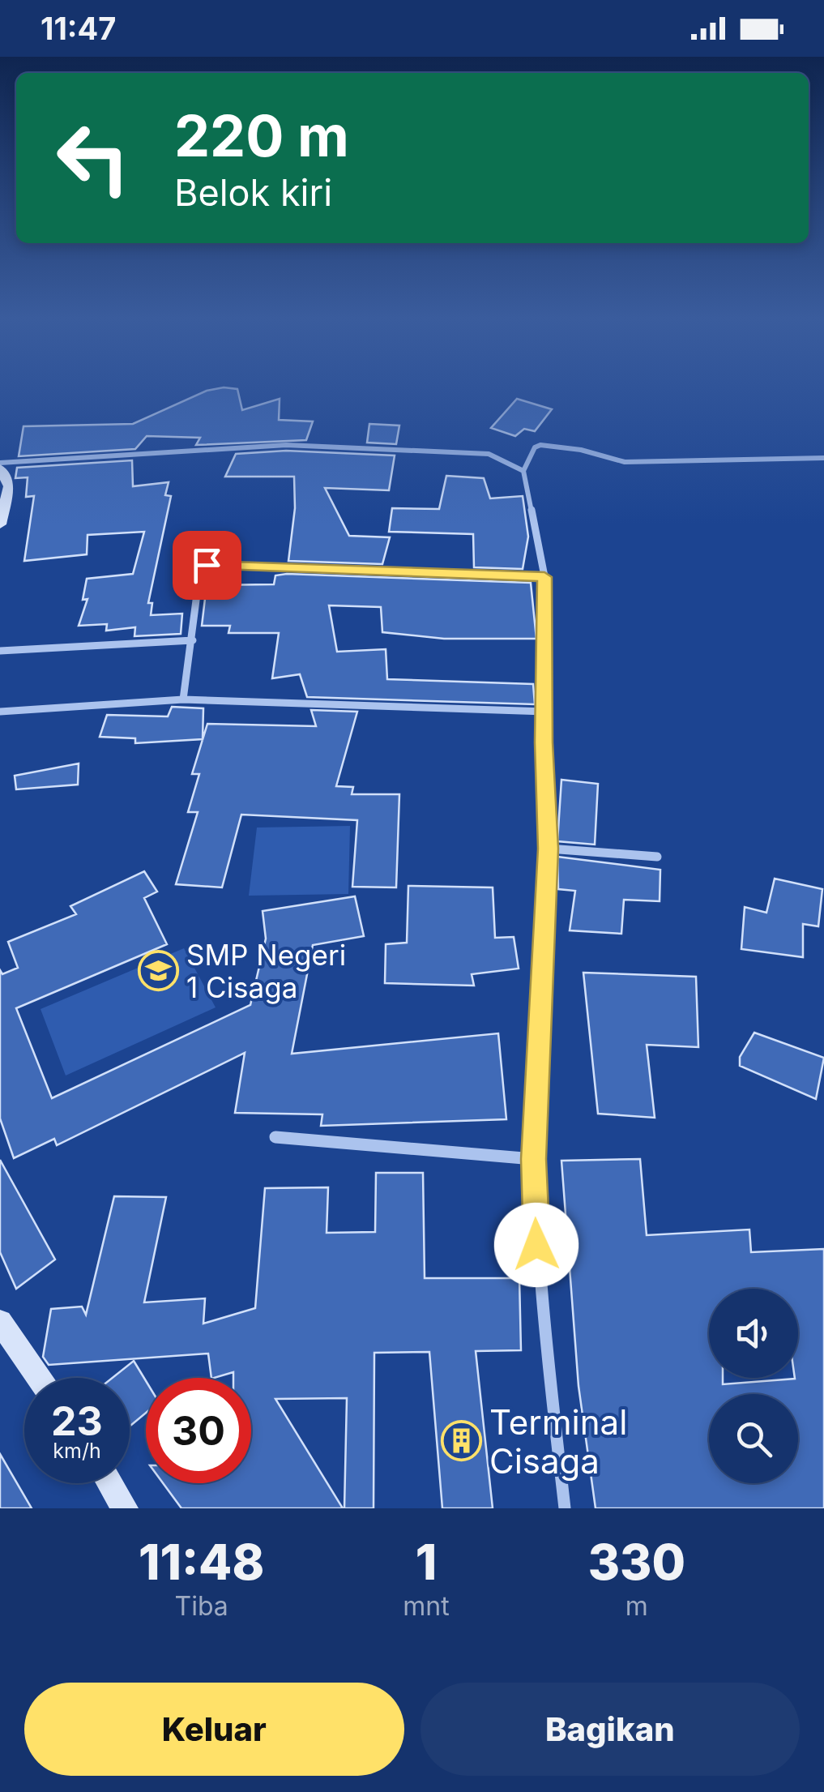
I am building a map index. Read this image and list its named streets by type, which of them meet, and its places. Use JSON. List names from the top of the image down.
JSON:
{
  "places": {
    "school or university": ["SMP Negeri 1 Cisaga"],
    "building": ["Terminal Cisaga"]
  },
  "page": {
    "status": "11:47",
    "turn": ["220 m", "Belok kiri"],
    "speed": "23 km/h",
    "limit": "30",
    "eta": [
      "11:48",
      "Tiba",
      "1",
      "mnt",
      "330",
      "m"
    ],
    "buttons": ["Keluar", "Bagikan"]
  }
}
